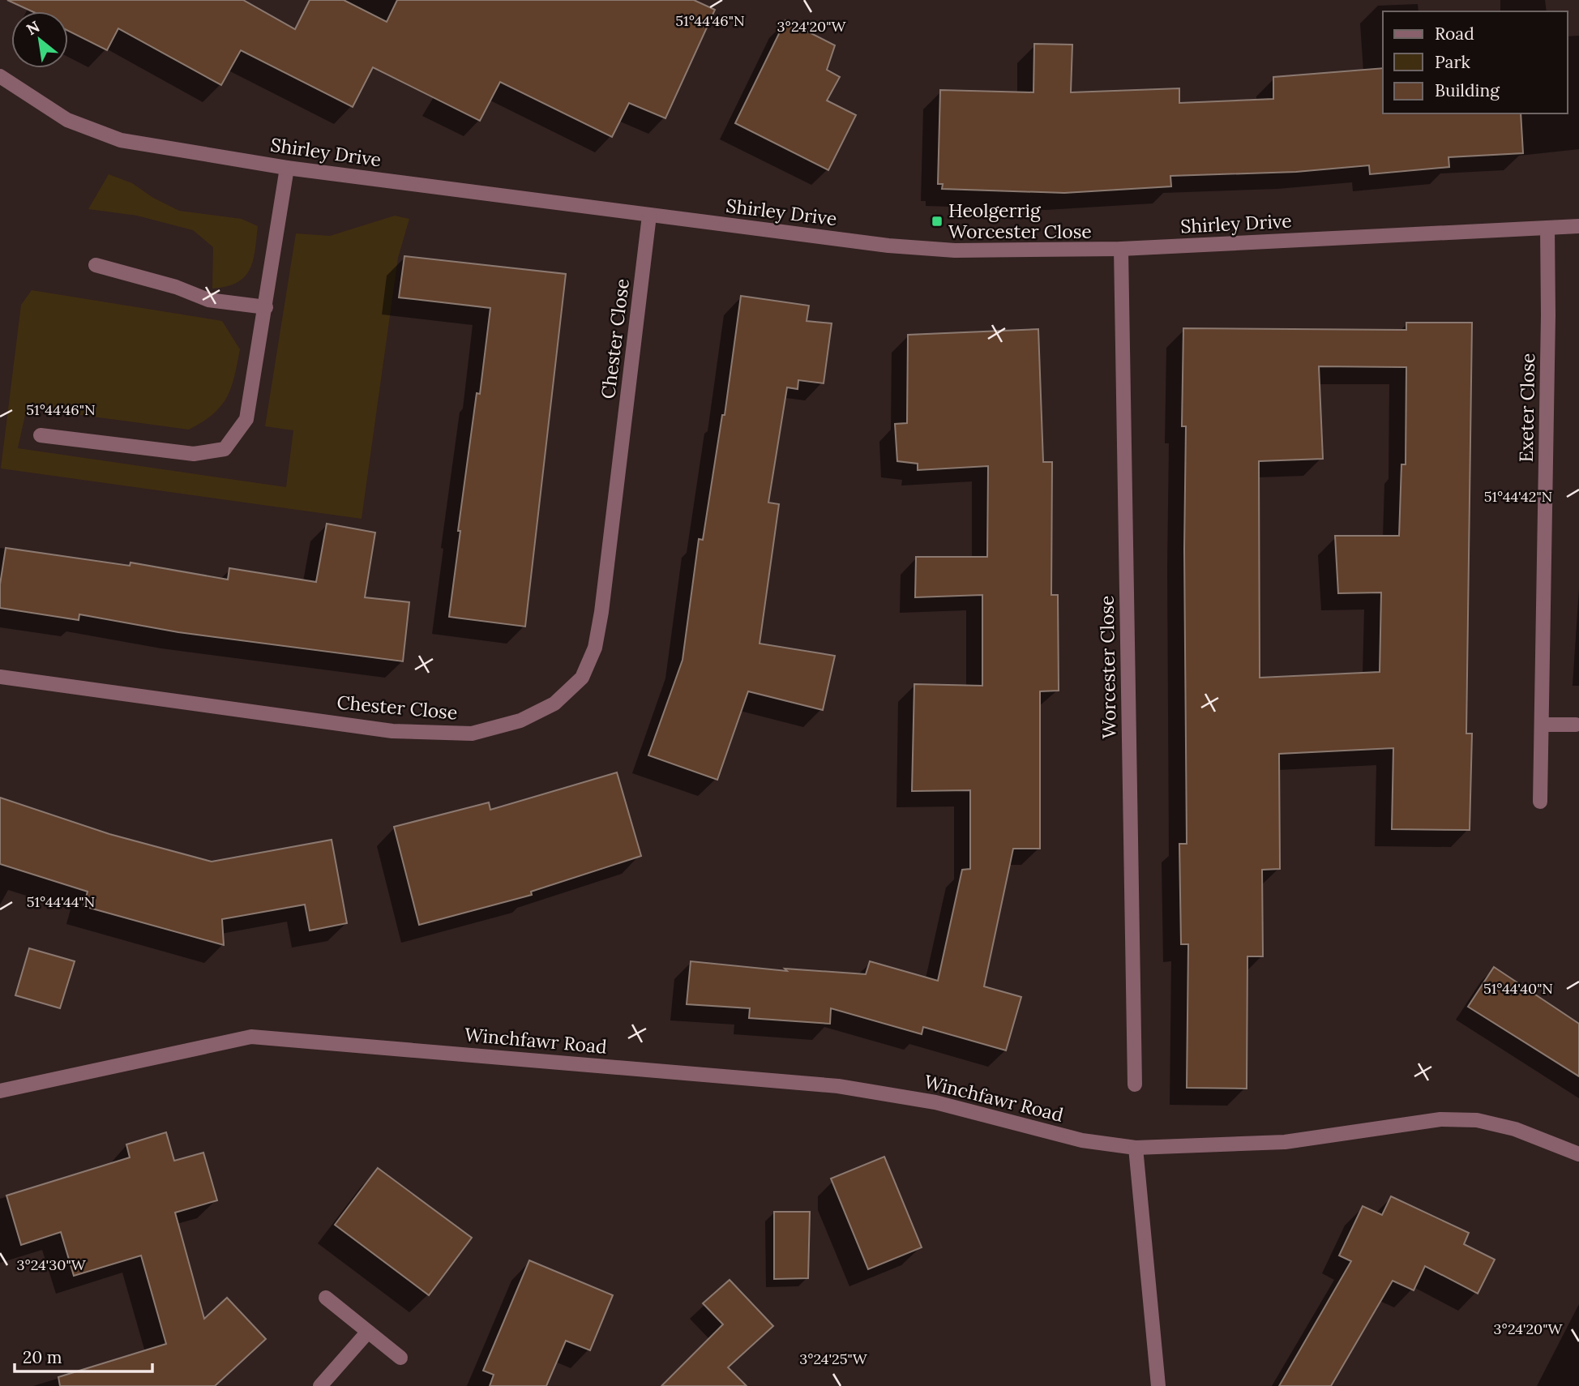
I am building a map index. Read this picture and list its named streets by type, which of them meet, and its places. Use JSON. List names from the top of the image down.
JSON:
{
  "streets": {
    "street": [
      "Shirley Drive",
      "Chester Close",
      "Exeter Close",
      "Worcester Close",
      "Winchfawr Road"
    ]
  },
  "crossings": [
    ["Shirley Drive", "Chester Close"],
    ["Shirley Drive", "Exeter Close"],
    ["Shirley Drive", "Worcester Close"]
  ],
  "places": {
    "transit": ["Heolgerrig Worcester Close"]
  },
  "legend": ["Road", "Park", "Building"],
  "scale_bar": "20 m",
  "north": "top left",
  "coordinates": [
    "51°44'46\"N",
    "3°24'20\"W",
    "51°44'42\"N",
    "51°44'44\"N",
    "51°44'40\"N",
    "3°24'30\"W",
    "3°24'25\"W"
  ]
}
